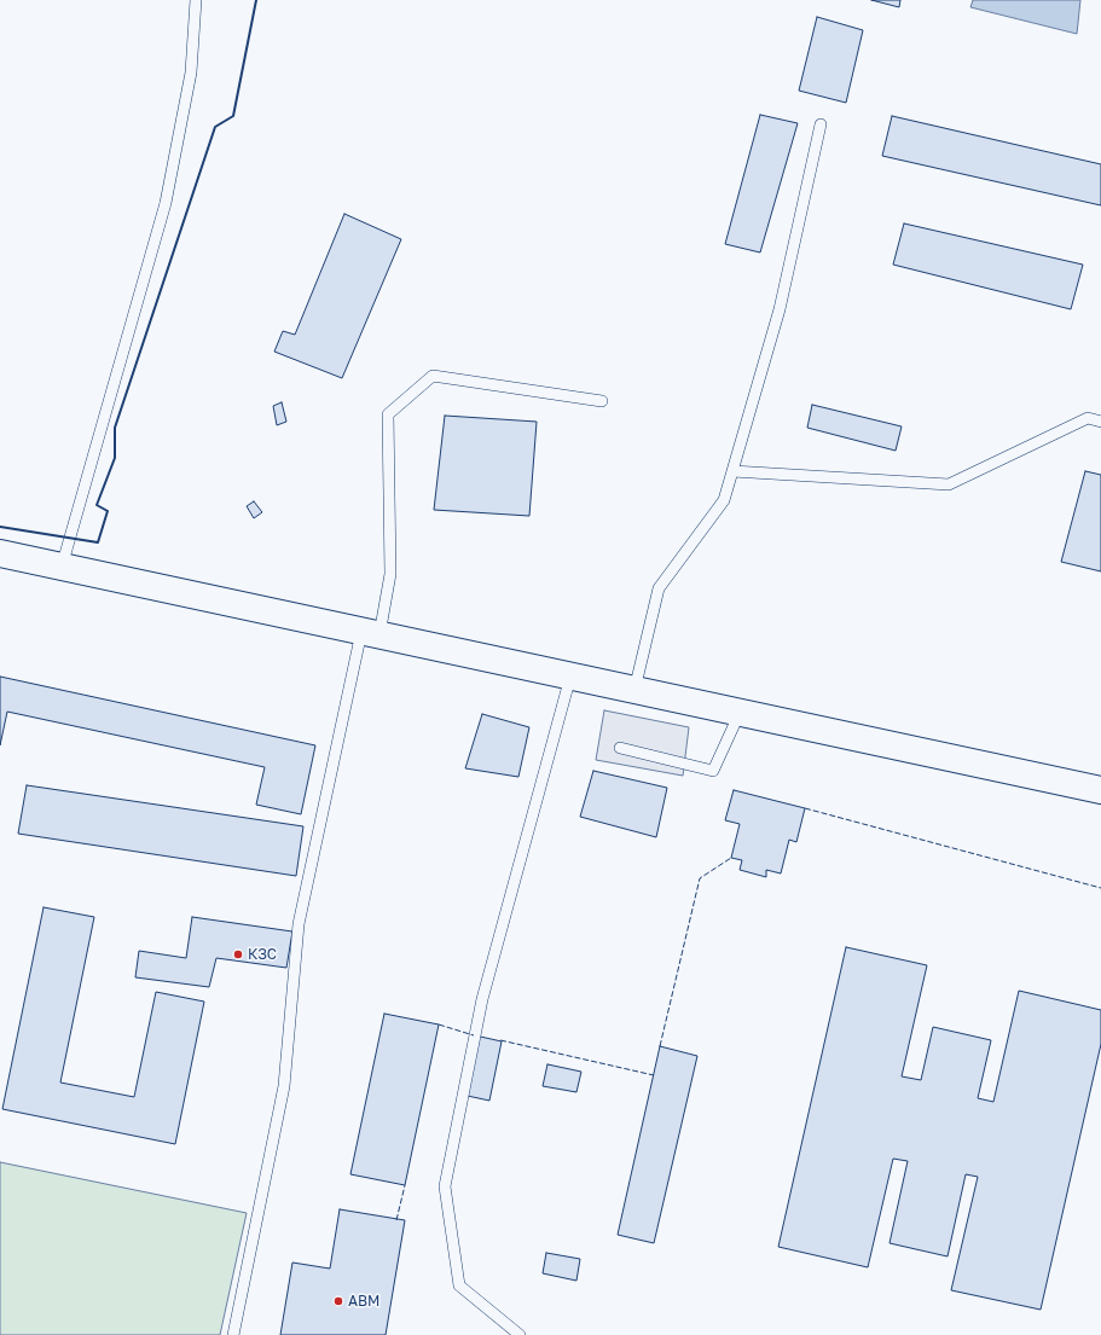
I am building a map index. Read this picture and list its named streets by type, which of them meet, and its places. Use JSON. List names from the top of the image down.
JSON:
{
  "places": ["КЗС", "АВМ"]
}
